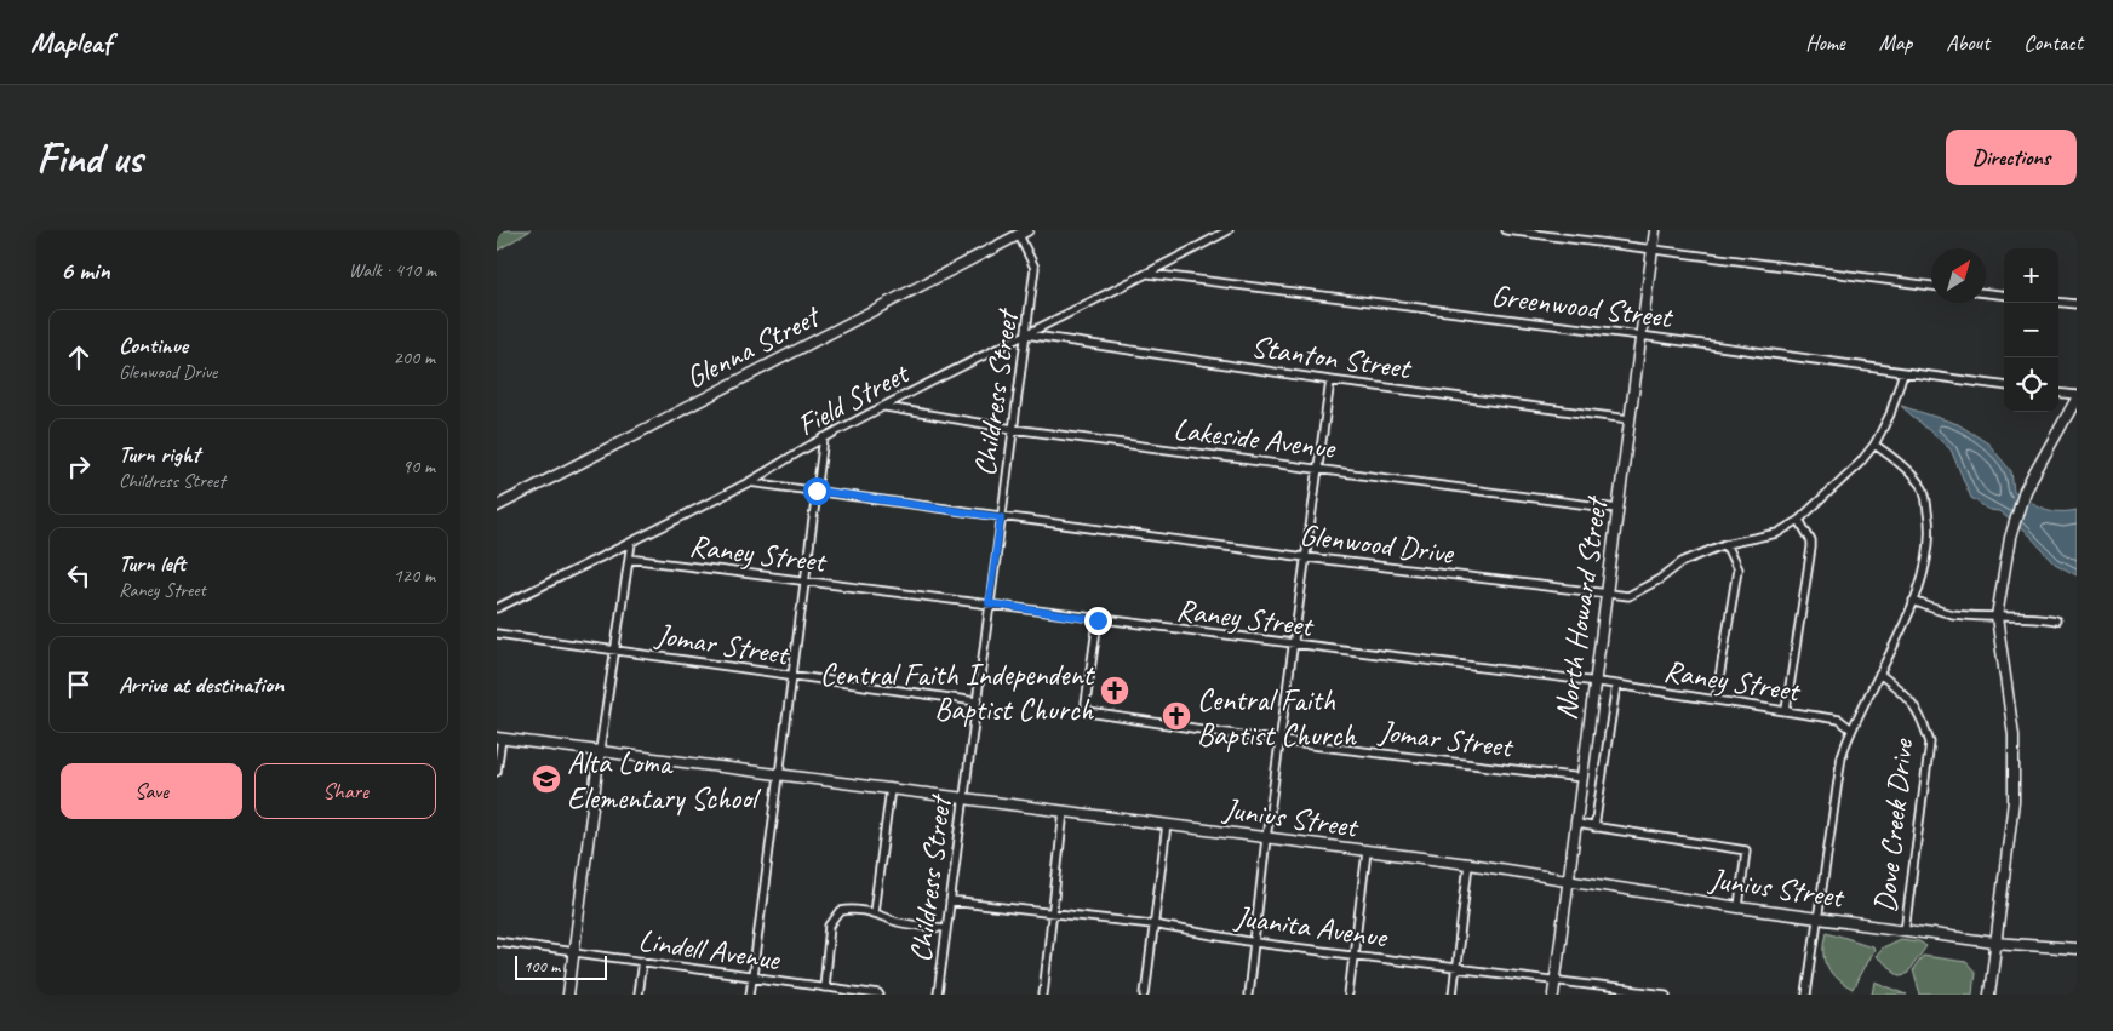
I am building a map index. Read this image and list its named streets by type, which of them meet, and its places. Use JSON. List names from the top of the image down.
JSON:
{
  "streets": {
    "street": [
      "Greenwood Street",
      "Glenna Street",
      "Stanton Street",
      "Childress Street",
      "Field Street",
      "Lakeside Avenue",
      "Glenwood Drive",
      "Raney Street",
      "North Howard Street",
      "Jomar Street",
      "Junius Street",
      "Dove Creek Drive",
      "Juanita Avenue",
      "Lindell Avenue"
    ]
  },
  "crossings": [
    ["Greenwood Street", "Field Street"],
    ["Greenwood Street", "Glenwood Drive"],
    ["Greenwood Street", "North Howard Street"],
    ["Glenna Street", "Childress Street"],
    ["Stanton Street", "Childress Street"],
    ["Stanton Street", "Field Street"],
    ["Stanton Street", "North Howard Street"],
    ["Childress Street", "Field Street"],
    ["Childress Street", "Lakeside Avenue"],
    ["Childress Street", "Glenwood Drive"],
    ["Childress Street", "Raney Street"],
    ["Childress Street", "Jomar Street"],
    ["Childress Street", "Junius Street"],
    ["Childress Street", "Juanita Avenue"],
    ["Field Street", "Lakeside Avenue"],
    ["Field Street", "Glenwood Drive"],
    ["Lakeside Avenue", "North Howard Street"],
    ["Glenwood Drive", "North Howard Street"],
    ["Raney Street", "North Howard Street"],
    ["Raney Street", "Jomar Street"],
    ["North Howard Street", "Jomar Street"],
    ["North Howard Street", "Junius Street"],
    ["North Howard Street", "Juanita Avenue"],
    ["Junius Street", "Dove Creek Drive"]
  ],
  "places": {
    "church": ["Central Faith Independent Baptist Church", "Central Faith Baptist Church"],
    "school or university": ["Alta Loma Elementary School"]
  },
  "scale_bar": "100 m",
  "north": "top right",
  "page": {
    "header": "Mapleaf",
    "nav": [
      "Home",
      "Map",
      "About",
      "Contact"
    ],
    "buttons": [
      "Directions",
      ["Save", "Share"]
    ],
    "title": "Find us",
    "heading": ["6 min", "Walk · 410 m"],
    "map_buttons": ["+", "−"],
    "list": [
      ["Continue", "Glenwood Drive", "200 m"],
      ["Turn right", "Childress Street", "90 m"],
      ["Turn left", "Raney Street", "120 m"],
      "Arrive at destination"
    ],
    "scale": "100 m"
  }
}
